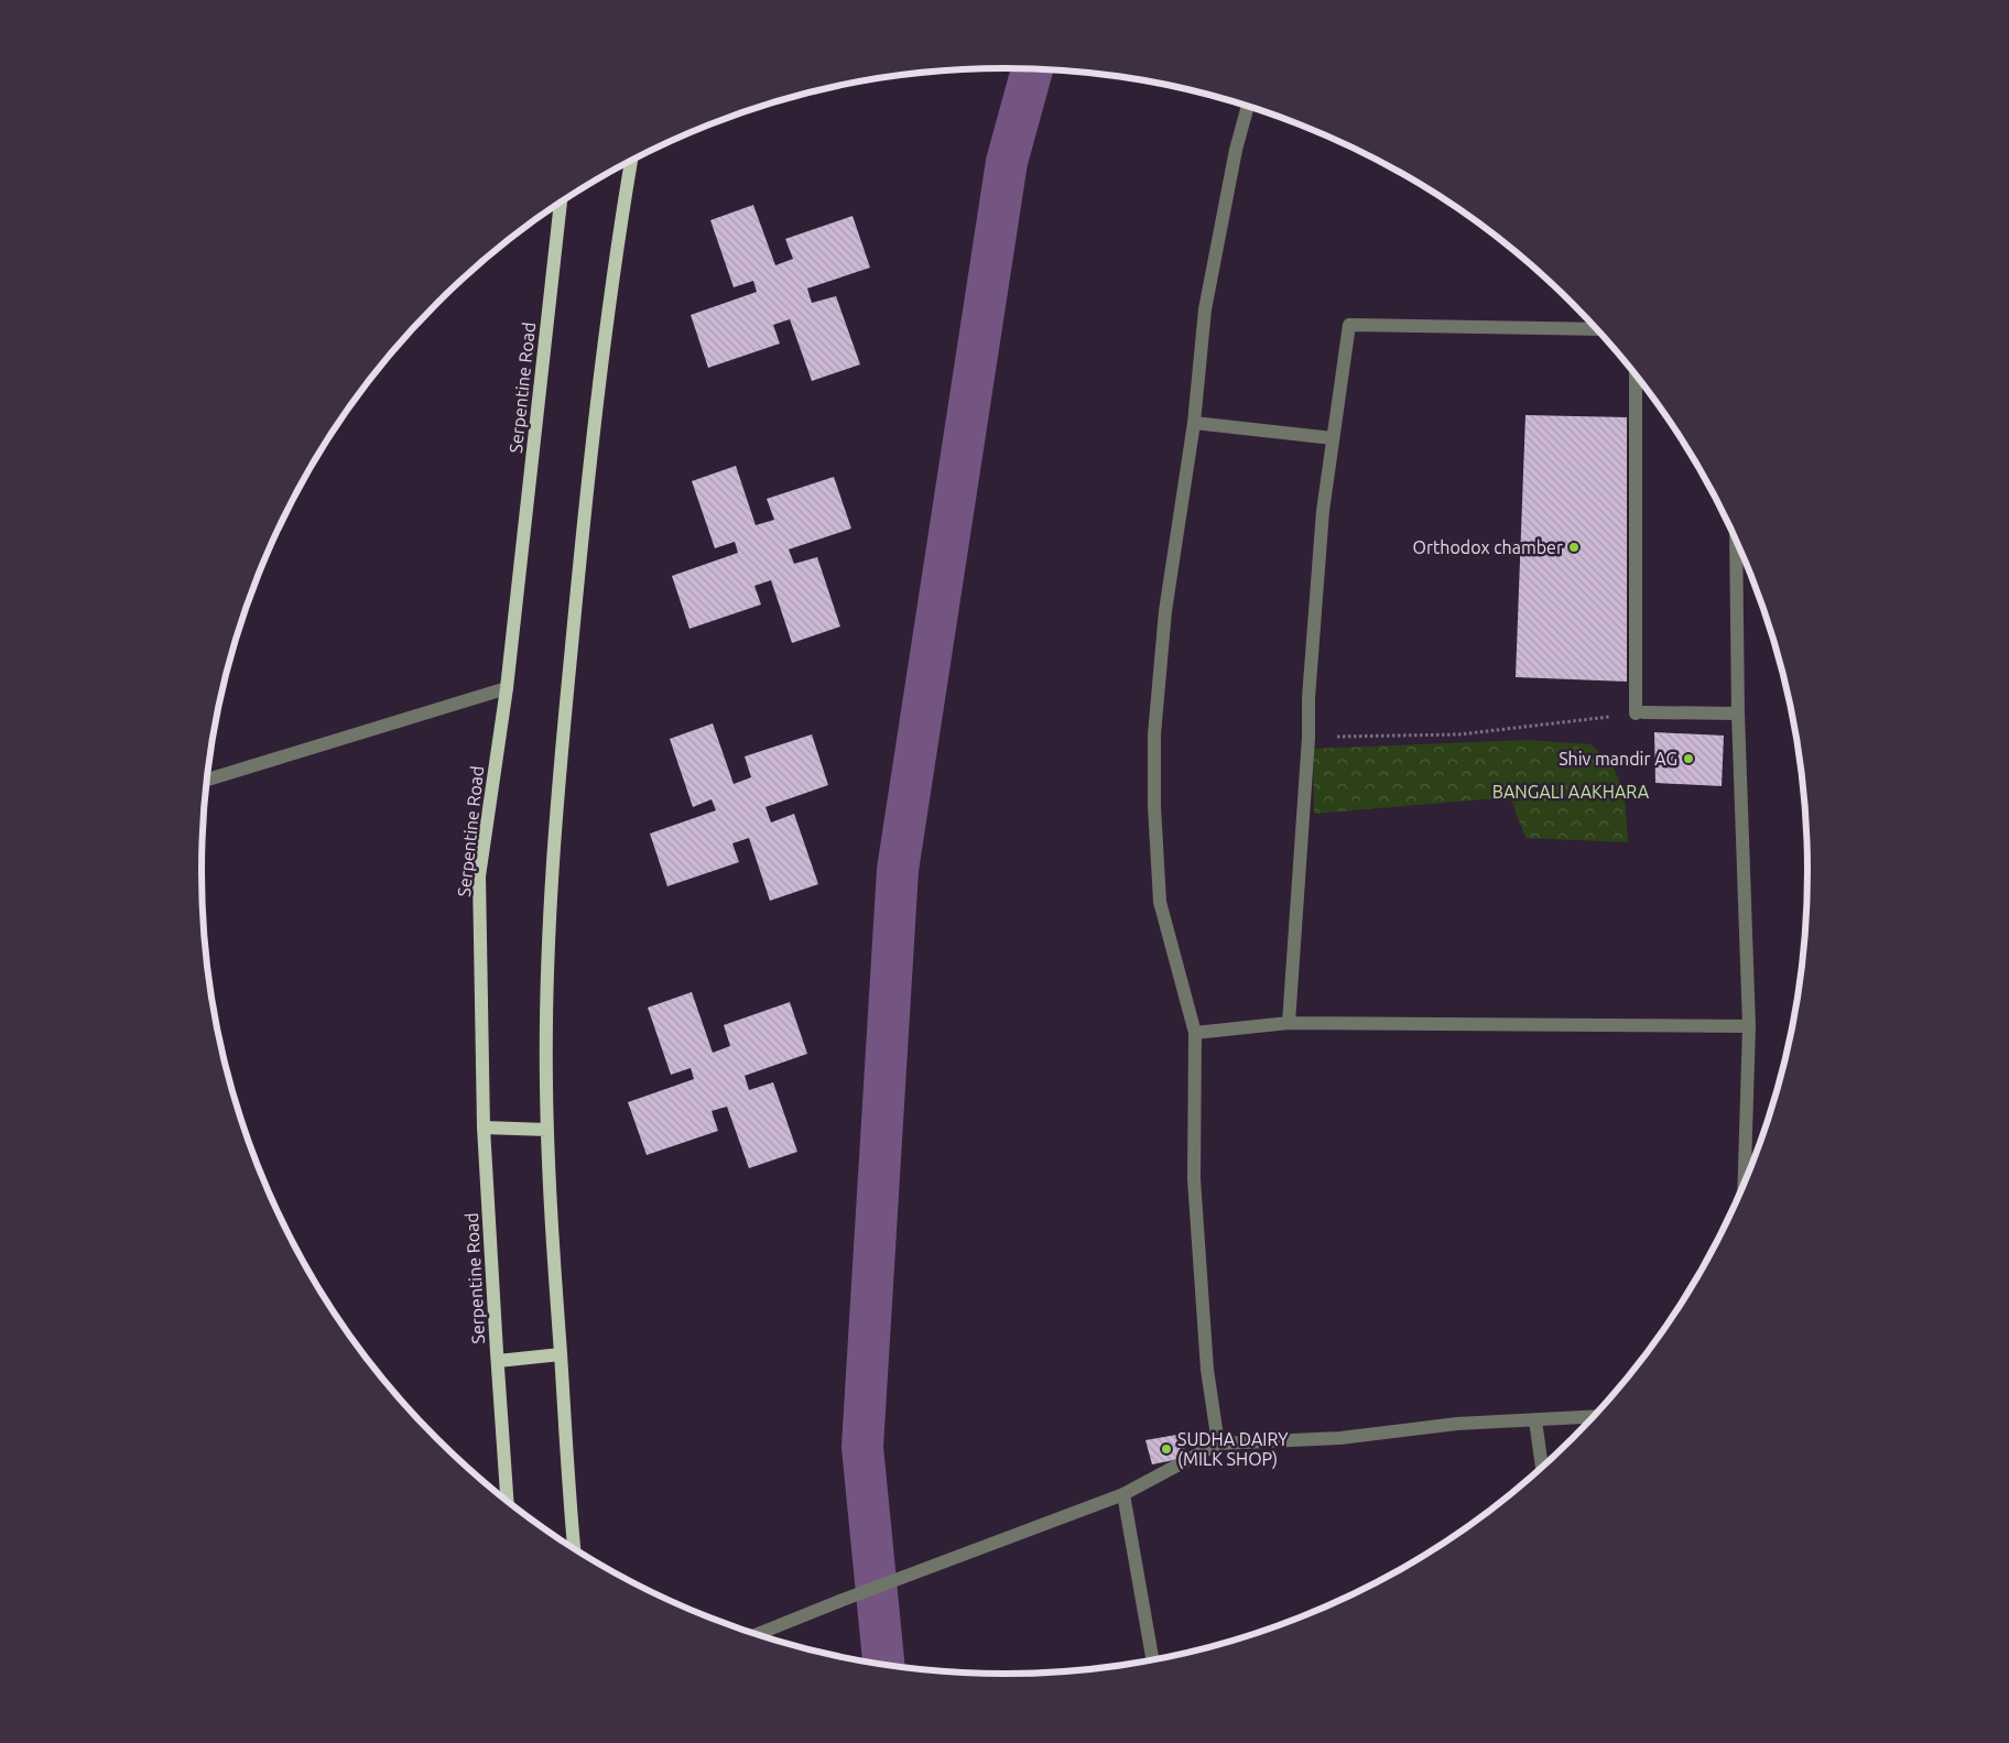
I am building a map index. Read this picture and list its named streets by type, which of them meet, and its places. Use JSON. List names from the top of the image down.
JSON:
{
  "streets": {
    "main road": ["Serpentine Road"]
  },
  "parks": ["BANGALI AAKHARA"],
  "places": ["Orthodox chamber", "Shiv mandir AG", "SUDHA DAIRY (MILK SHOP)"]
}
